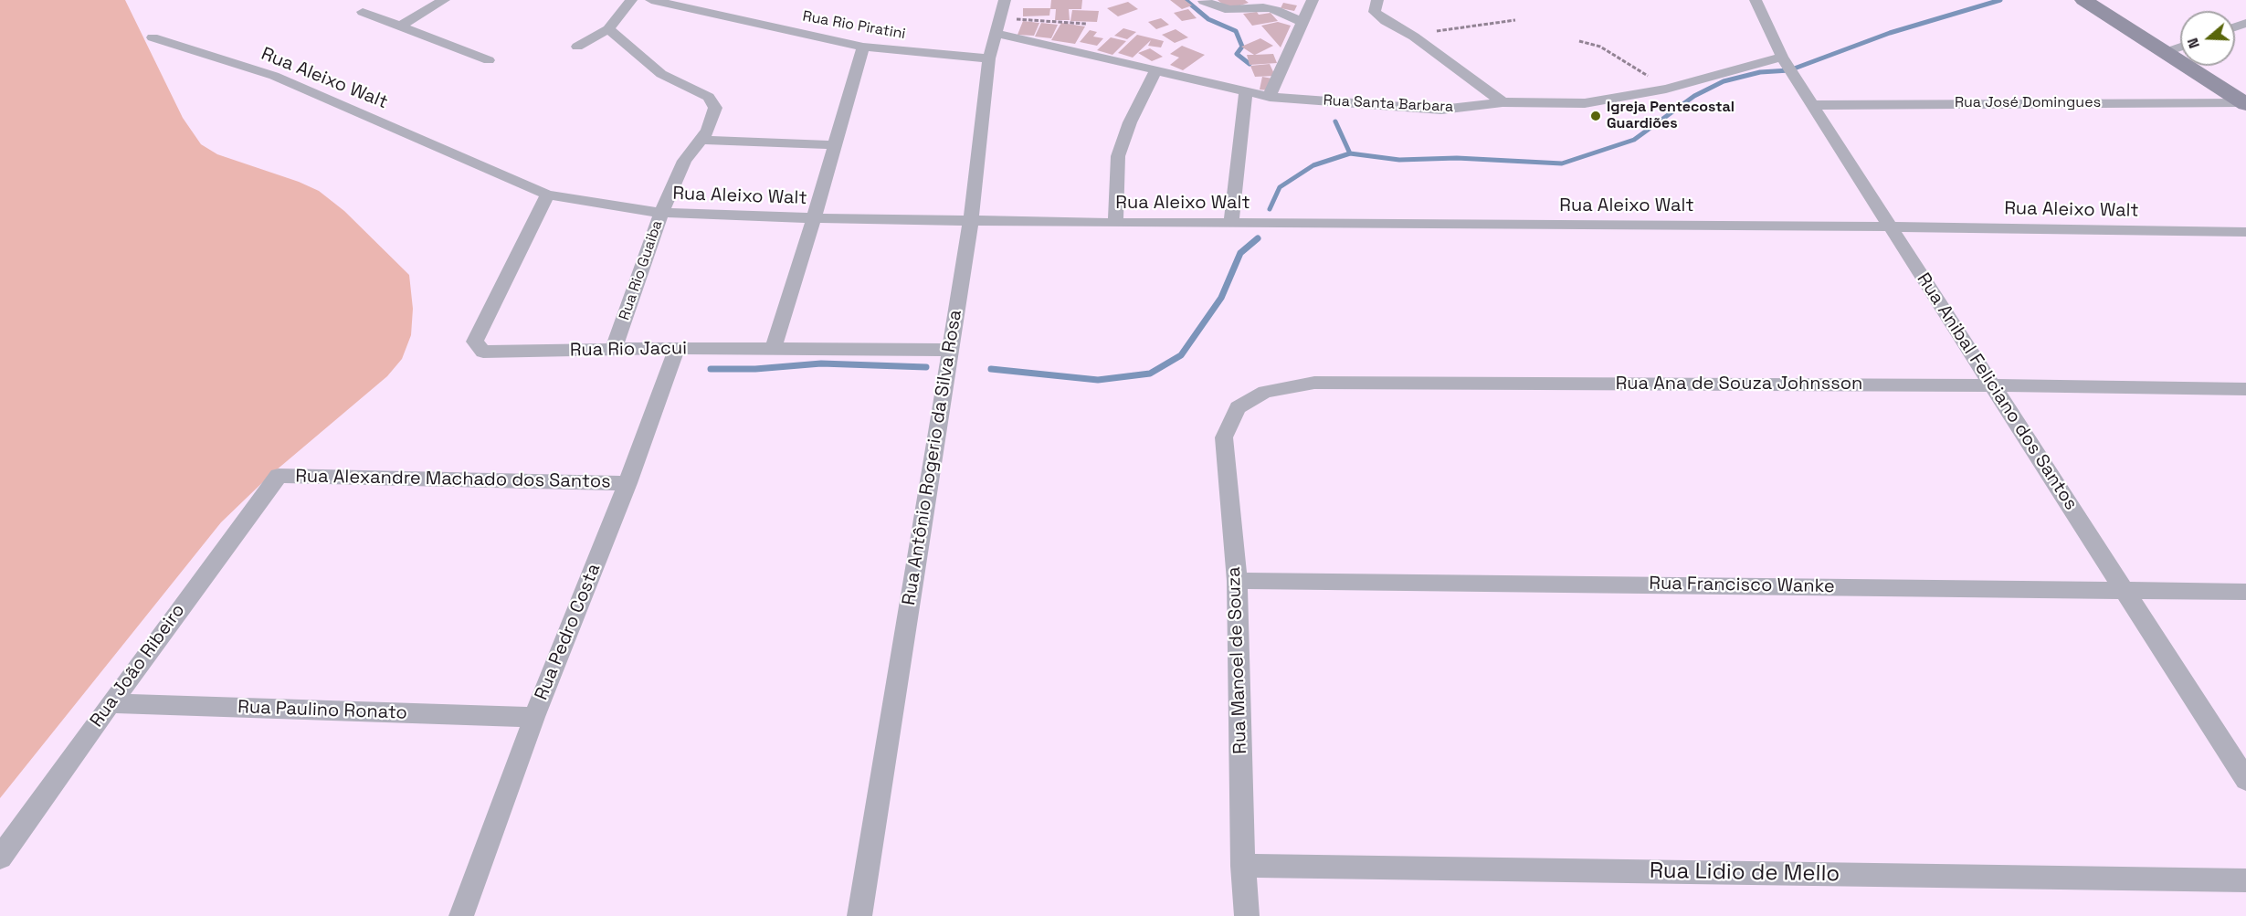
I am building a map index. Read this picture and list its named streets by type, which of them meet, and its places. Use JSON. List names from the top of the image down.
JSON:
{
  "streets": {
    "street": [
      "Rua Rio Piratini",
      "Rua Aleixo Walt",
      "Rua José Domingues",
      "Rua Santa Barbara",
      "Rua Rio Guaiba",
      "Rua Rio Jacui",
      "Rua Ana de Souza Johnsson",
      "Rua Anibal Feliciano dos Santos",
      "Rua Antônio Rogerio da Silva Rosa",
      "Rua Alexandre Machado dos Santos",
      "Rua Francisco Wanke",
      "Rua Pedro Costa",
      "Rua Manoel de Souza",
      "Rua João Ribeiro",
      "Rua Paulino Ronato",
      "Rua Lidio de Mello"
    ]
  },
  "crossings": [
    ["Rua Rio Piratini", "Rua Antônio Rogerio da Silva Rosa"],
    ["Rua Aleixo Walt", "Rua Rio Guaiba"],
    ["Rua Aleixo Walt", "Rua Rio Jacui"],
    ["Rua Aleixo Walt", "Rua Anibal Feliciano dos Santos"],
    ["Rua Aleixo Walt", "Rua Antônio Rogerio da Silva Rosa"],
    ["Rua José Domingues", "Rua Anibal Feliciano dos Santos"],
    ["Rua Santa Barbara", "Rua Anibal Feliciano dos Santos"],
    ["Rua Santa Barbara", "Rua Antônio Rogerio da Silva Rosa"],
    ["Rua Rio Guaiba", "Rua Rio Jacui"],
    ["Rua Rio Jacui", "Rua Antônio Rogerio da Silva Rosa"],
    ["Rua Rio Jacui", "Rua Pedro Costa"],
    ["Rua Ana de Souza Johnsson", "Rua Anibal Feliciano dos Santos"],
    ["Rua Ana de Souza Johnsson", "Rua Manoel de Souza"],
    ["Rua Anibal Feliciano dos Santos", "Rua Francisco Wanke"],
    ["Rua Alexandre Machado dos Santos", "Rua Pedro Costa"],
    ["Rua Alexandre Machado dos Santos", "Rua João Ribeiro"],
    ["Rua Francisco Wanke", "Rua Manoel de Souza"],
    ["Rua Pedro Costa", "Rua Paulino Ronato"],
    ["Rua Manoel de Souza", "Rua Lidio de Mello"],
    ["Rua João Ribeiro", "Rua Paulino Ronato"]
  ],
  "places": ["Igreja Pentecostal Guardiões"],
  "north": "left"
}
